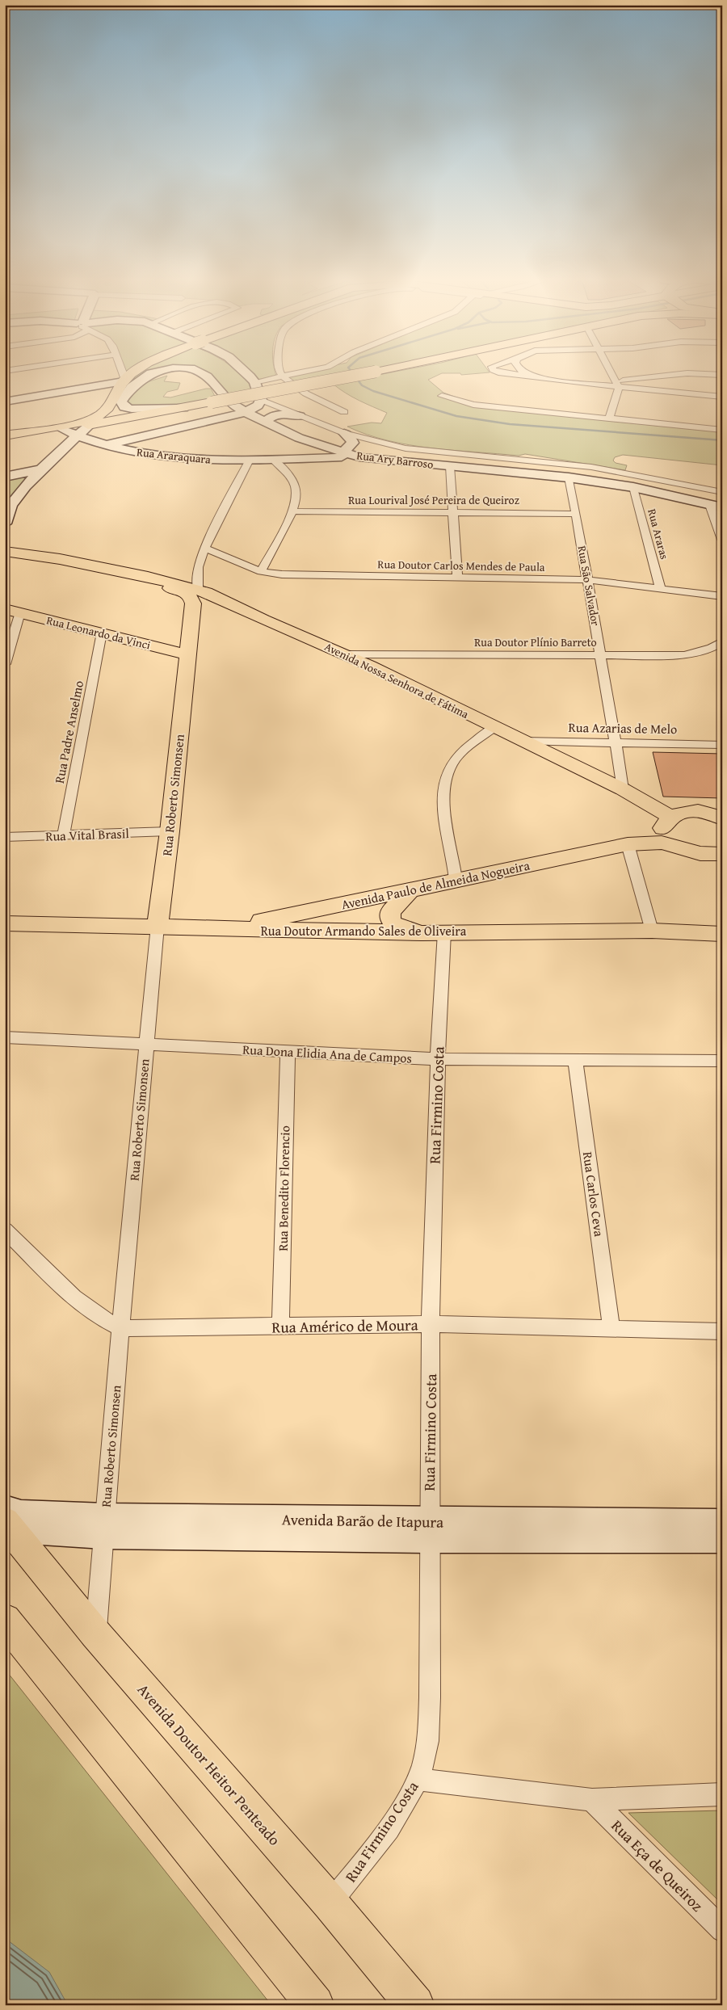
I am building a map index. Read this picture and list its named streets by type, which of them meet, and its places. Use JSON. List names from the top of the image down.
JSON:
{
  "streets": {
    "main road": [
      "Rua Araraquara",
      "Rua Ary Barroso",
      "Rua Leonardo da Vinci",
      "Avenida Nossa Senhora de Fátima",
      "Rua Roberto Simonsen",
      "Avenida Paulo de Almeida Nogueira",
      "Rua Doutor Armando Sales de Oliveira",
      "Avenida Barão de Itapura",
      "Avenida Doutor Heitor Penteado"
    ],
    "street": [
      "Rua Lourival José Pereira de Queiroz",
      "Rua Araras",
      "Rua Doutor Carlos Mendes de Paula",
      "Rua São Salvador",
      "Rua Doutor Plínio Barreto",
      "Rua Azarias de Melo",
      "Rua Padre Anselmo",
      "Rua Vital Brasil",
      "Rua Dona Elidia Ana de Campos",
      "Rua Firmino Costa",
      "Rua Benedito Florencio",
      "Rua Carlos Ceva",
      "Rua Américo de Moura",
      "Rua Eça de Queiroz"
    ]
  },
  "crossings": [
    ["Rua Araraquara", "Rua Ary Barroso"],
    ["Rua Ary Barroso", "Rua Araras"],
    ["Rua Ary Barroso", "Rua São Salvador"],
    ["Rua Lourival José Pereira de Queiroz", "Rua São Salvador"],
    ["Rua Araras", "Rua Doutor Carlos Mendes de Paula"],
    ["Rua Doutor Carlos Mendes de Paula", "Rua São Salvador"],
    ["Rua São Salvador", "Rua Doutor Plínio Barreto"],
    ["Rua São Salvador", "Avenida Nossa Senhora de Fátima"],
    ["Rua São Salvador", "Rua Azarias de Melo"],
    ["Rua Leonardo da Vinci", "Rua Padre Anselmo"],
    ["Rua Leonardo da Vinci", "Rua Roberto Simonsen"],
    ["Rua Doutor Plínio Barreto", "Avenida Nossa Senhora de Fátima"],
    ["Avenida Nossa Senhora de Fátima", "Rua Azarias de Melo"],
    ["Avenida Nossa Senhora de Fátima", "Rua Roberto Simonsen"],
    ["Rua Padre Anselmo", "Rua Vital Brasil"],
    ["Rua Roberto Simonsen", "Rua Vital Brasil"],
    ["Rua Roberto Simonsen", "Rua Doutor Armando Sales de Oliveira"],
    ["Rua Roberto Simonsen", "Rua Dona Elidia Ana de Campos"],
    ["Rua Roberto Simonsen", "Rua Américo de Moura"],
    ["Rua Roberto Simonsen", "Avenida Barão de Itapura"],
    ["Rua Roberto Simonsen", "Avenida Doutor Heitor Penteado"],
    ["Avenida Paulo de Almeida Nogueira", "Rua Doutor Armando Sales de Oliveira"],
    ["Rua Doutor Armando Sales de Oliveira", "Rua Firmino Costa"],
    ["Rua Dona Elidia Ana de Campos", "Rua Firmino Costa"],
    ["Rua Dona Elidia Ana de Campos", "Rua Benedito Florencio"],
    ["Rua Dona Elidia Ana de Campos", "Rua Carlos Ceva"],
    ["Rua Firmino Costa", "Rua Américo de Moura"],
    ["Rua Firmino Costa", "Avenida Barão de Itapura"],
    ["Rua Firmino Costa", "Avenida Doutor Heitor Penteado"],
    ["Rua Benedito Florencio", "Rua Américo de Moura"],
    ["Rua Carlos Ceva", "Rua Américo de Moura"],
    ["Avenida Barão de Itapura", "Avenida Doutor Heitor Penteado"]
  ]
}
